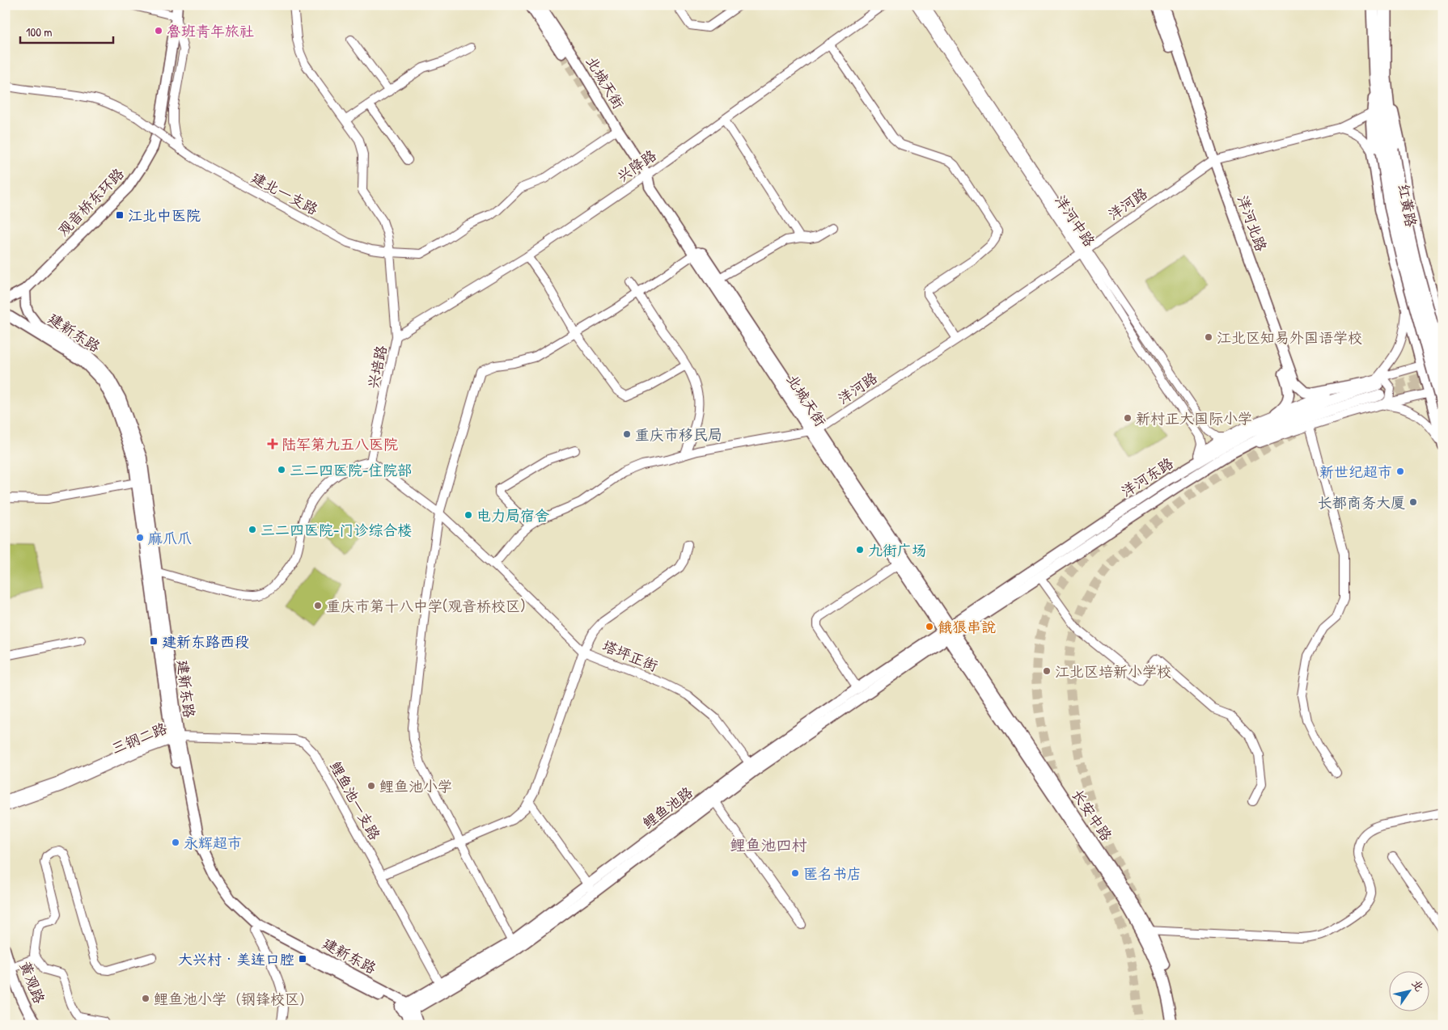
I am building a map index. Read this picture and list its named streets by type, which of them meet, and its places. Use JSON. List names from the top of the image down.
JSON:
{
  "streets": {
    "highway": ["红黄路"],
    "main road": [
      "北城天街",
      "观音桥东环路",
      "洋河北路",
      "建新东路",
      "洋河东路",
      "鲤鱼池路",
      "长安中路",
      "黄观路"
    ],
    "street": [
      "兴降路",
      "建北一支路",
      "洋河路",
      "洋河中路",
      "兴培路",
      "塔坪正街",
      "三钢二路",
      "鲤鱼池一支路"
    ]
  },
  "crossings": [
    ["北城天街", "兴降路"],
    ["北城天街", "建北一支路"],
    ["北城天街", "洋河路"],
    ["北城天街", "洋河东路"],
    ["北城天街", "鲤鱼池路"],
    ["北城天街", "长安中路"],
    ["兴降路", "兴培路"],
    ["建北一支路", "兴培路"],
    ["观音桥东环路", "建新东路"],
    ["洋河路", "洋河中路"],
    ["洋河路", "洋河北路"],
    ["洋河路", "塔坪正街"],
    ["建新东路", "三钢二路"],
    ["建新东路", "鲤鱼池一支路"],
    ["建新东路", "鲤鱼池路"],
    ["洋河东路", "鲤鱼池路"],
    ["洋河东路", "长安中路"],
    ["塔坪正街", "鲤鱼池路"],
    ["三钢二路", "鲤鱼池一支路"],
    ["鲤鱼池一支路", "鲤鱼池路"],
    ["鲤鱼池路", "长安中路"]
  ],
  "districts": ["鲤鱼池四村"],
  "places": {
    "other": [
      "魯班青年旅社",
      "江北区知易外国语学校",
      "新村正大国际小学",
      "重庆市移民局",
      "三二四医院-住院部",
      "新世纪超市",
      "长都商务大厦",
      "电力局宿舍",
      "三二四医院-门诊综合楼",
      "麻爪爪",
      "九街广场",
      "重庆市第十八中学(观音桥校区)",
      "餓狼串說",
      "江北区培新小学校",
      "鲤鱼池小学",
      "永辉超市",
      "匿名书店",
      "鲤鱼池小学（钢锋校区）"
    ],
    "transit": ["江北中医院", "建新东路西段", "大兴村‧美连口腔"],
    "health": ["陆军第九五八医院"]
  },
  "scale_bar": "100 m",
  "north": "top right"
}
